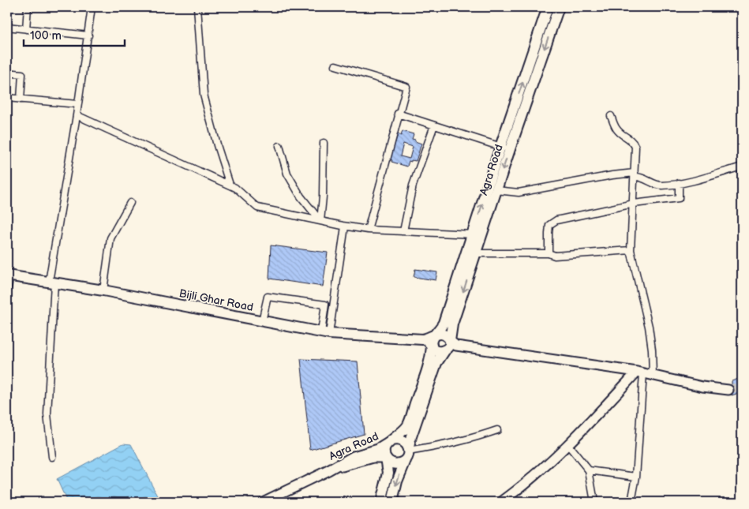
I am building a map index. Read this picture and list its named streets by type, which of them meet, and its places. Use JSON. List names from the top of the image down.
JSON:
{
  "streets": {
    "main road": ["Agra Road", "Bijli Ghar Road"]
  },
  "scale_bar": "100 m"
}
